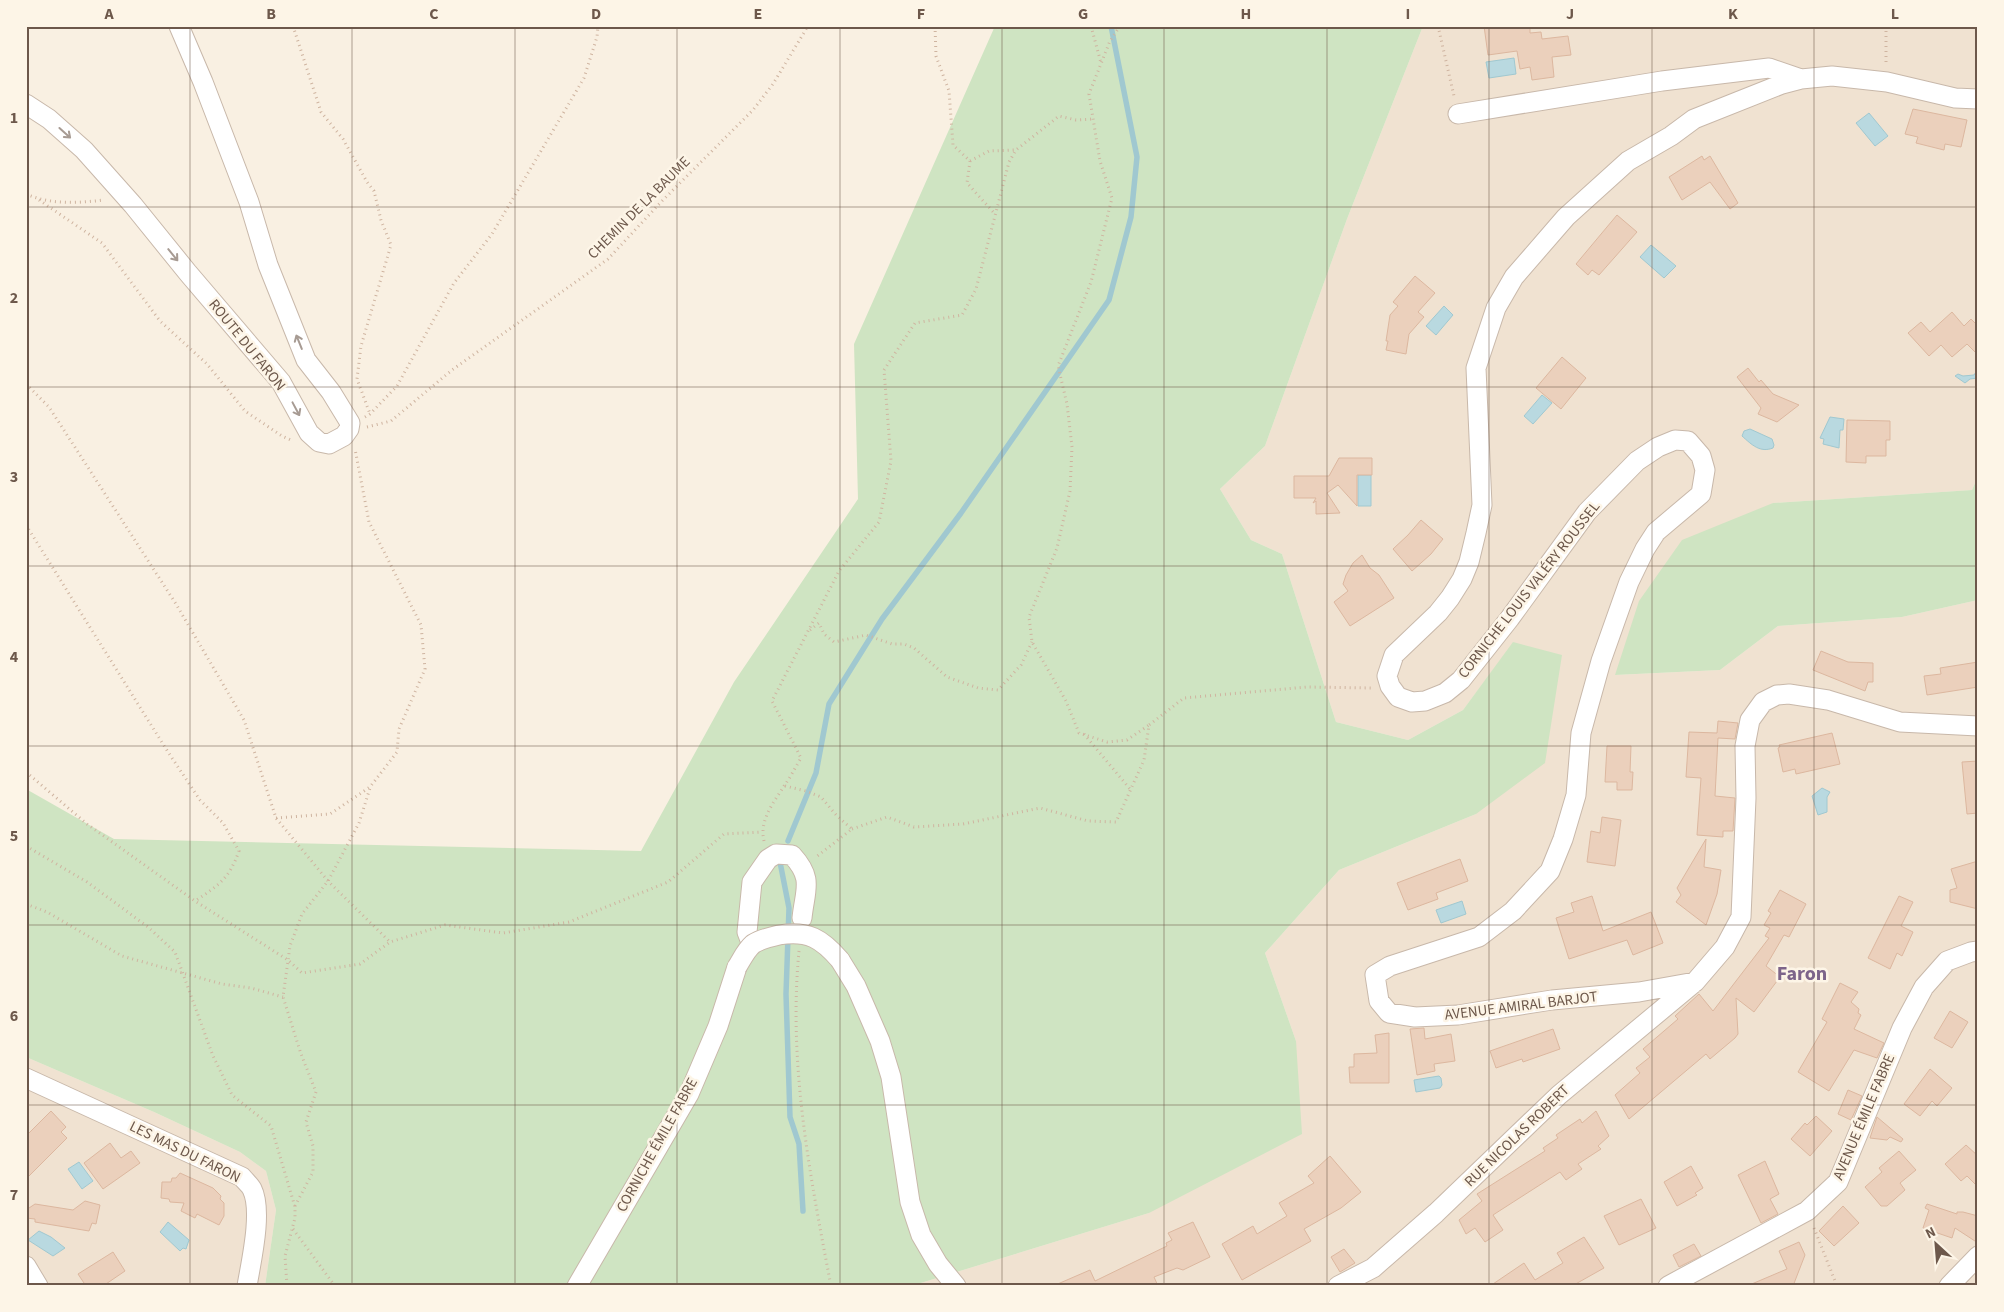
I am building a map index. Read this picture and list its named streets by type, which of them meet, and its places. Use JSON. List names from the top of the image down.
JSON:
{
  "streets": {
    "street": [
      "ROUTE DU FARON",
      "CORNICHE LOUIS VALÉRY ROUSSEL",
      "AVENUE AMIRAL BARJOT",
      "AVENUE ÉMILE FABRE",
      "RUE NICOLAS ROBERT",
      "CORNICHE ÉMILE FABRE",
      "LES MAS DU FARON"
    ],
    "path": ["CHEMIN DE LA BAUME"]
  },
  "crossings": [
    ["CHEMIN DE LA BAUME", "ROUTE DU FARON"],
    ["CORNICHE LOUIS VALÉRY ROUSSEL", "AVENUE AMIRAL BARJOT"],
    ["AVENUE AMIRAL BARJOT", "RUE NICOLAS ROBERT"]
  ],
  "districts": ["Faron"],
  "north": "top left",
  "grid": {
    "columns": [
      "A",
      "B",
      "C",
      "D",
      "E",
      "F",
      "G",
      "H",
      "I",
      "J",
      "K",
      "L"
    ],
    "rows": [
      "1",
      "2",
      "3",
      "4",
      "5",
      "6",
      "7"
    ]
  }
}
